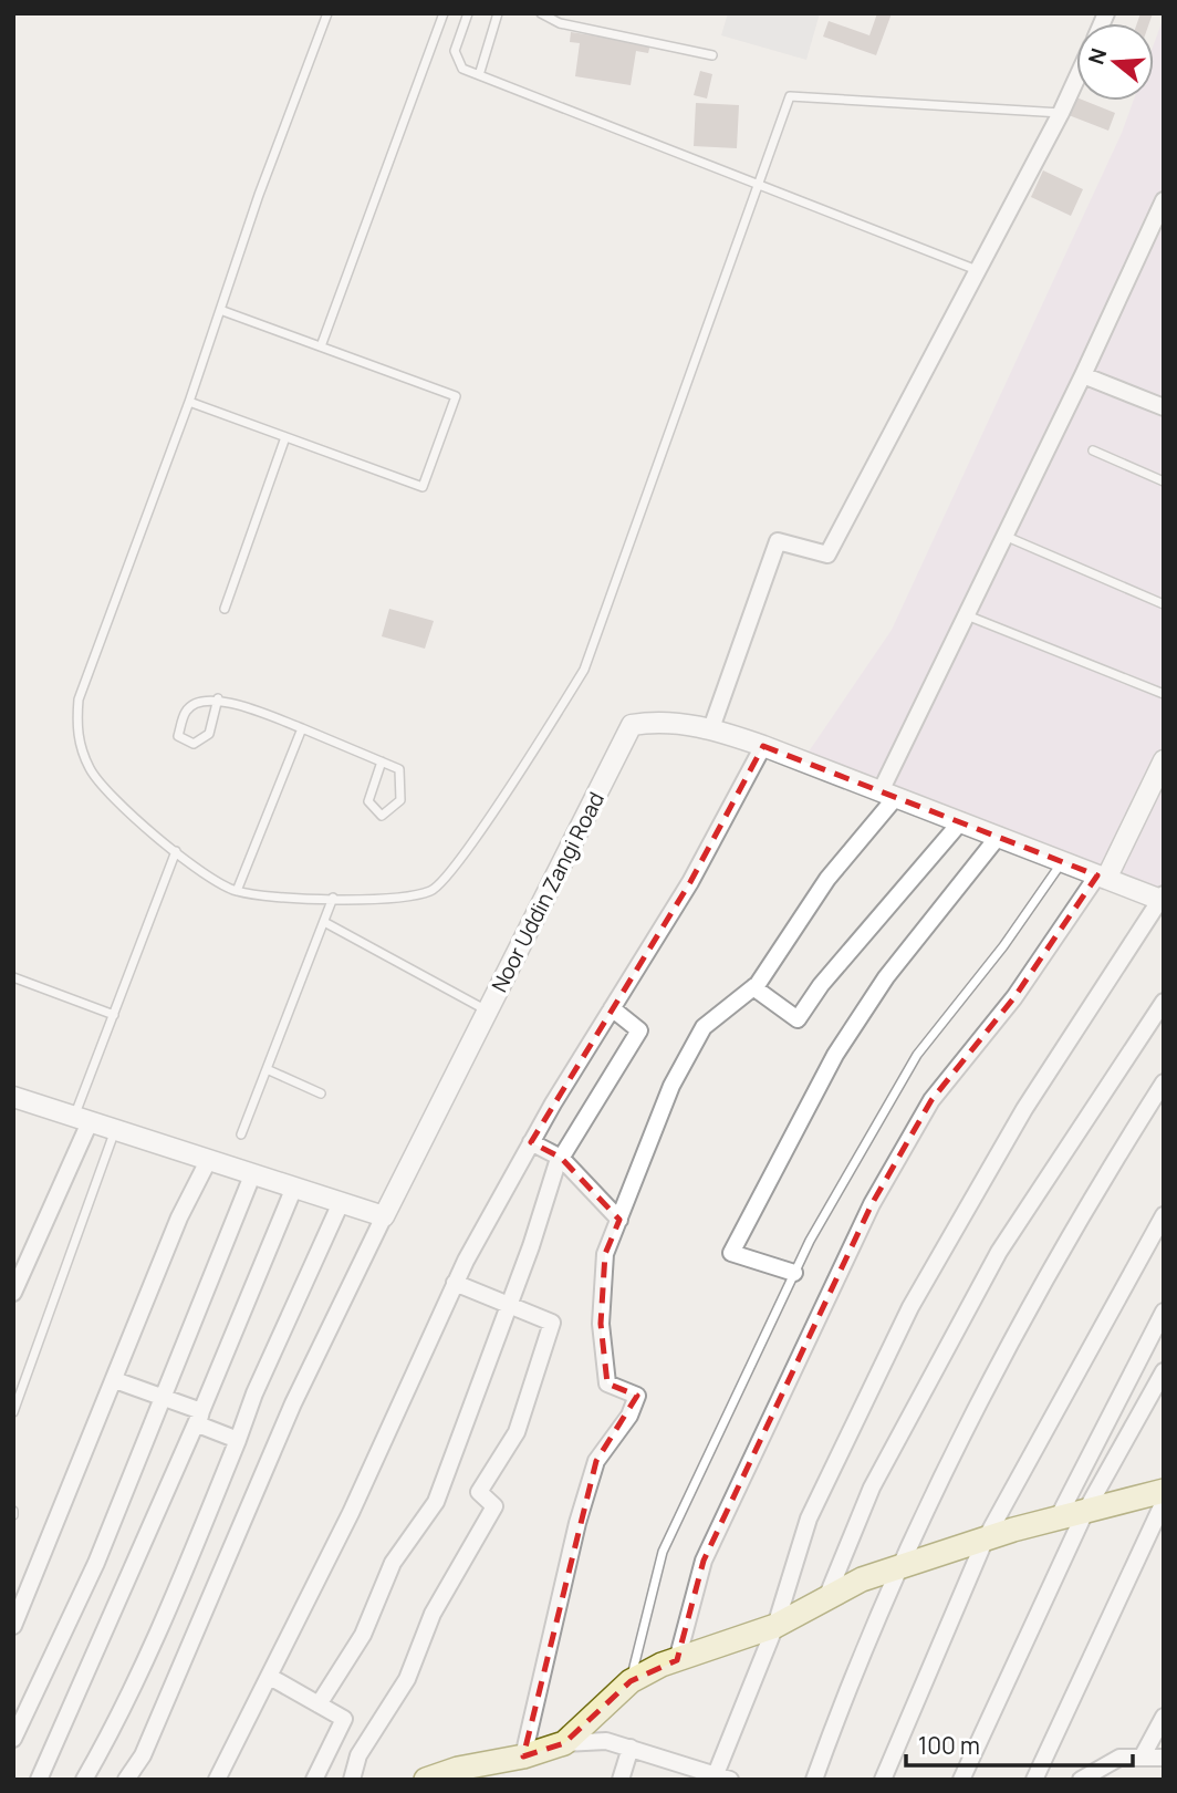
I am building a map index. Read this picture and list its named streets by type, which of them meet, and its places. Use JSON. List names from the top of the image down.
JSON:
{
  "streets": {
    "street": ["Noor Uddin Zangi Road"]
  },
  "scale_bar": "100 m",
  "north": "left"
}
